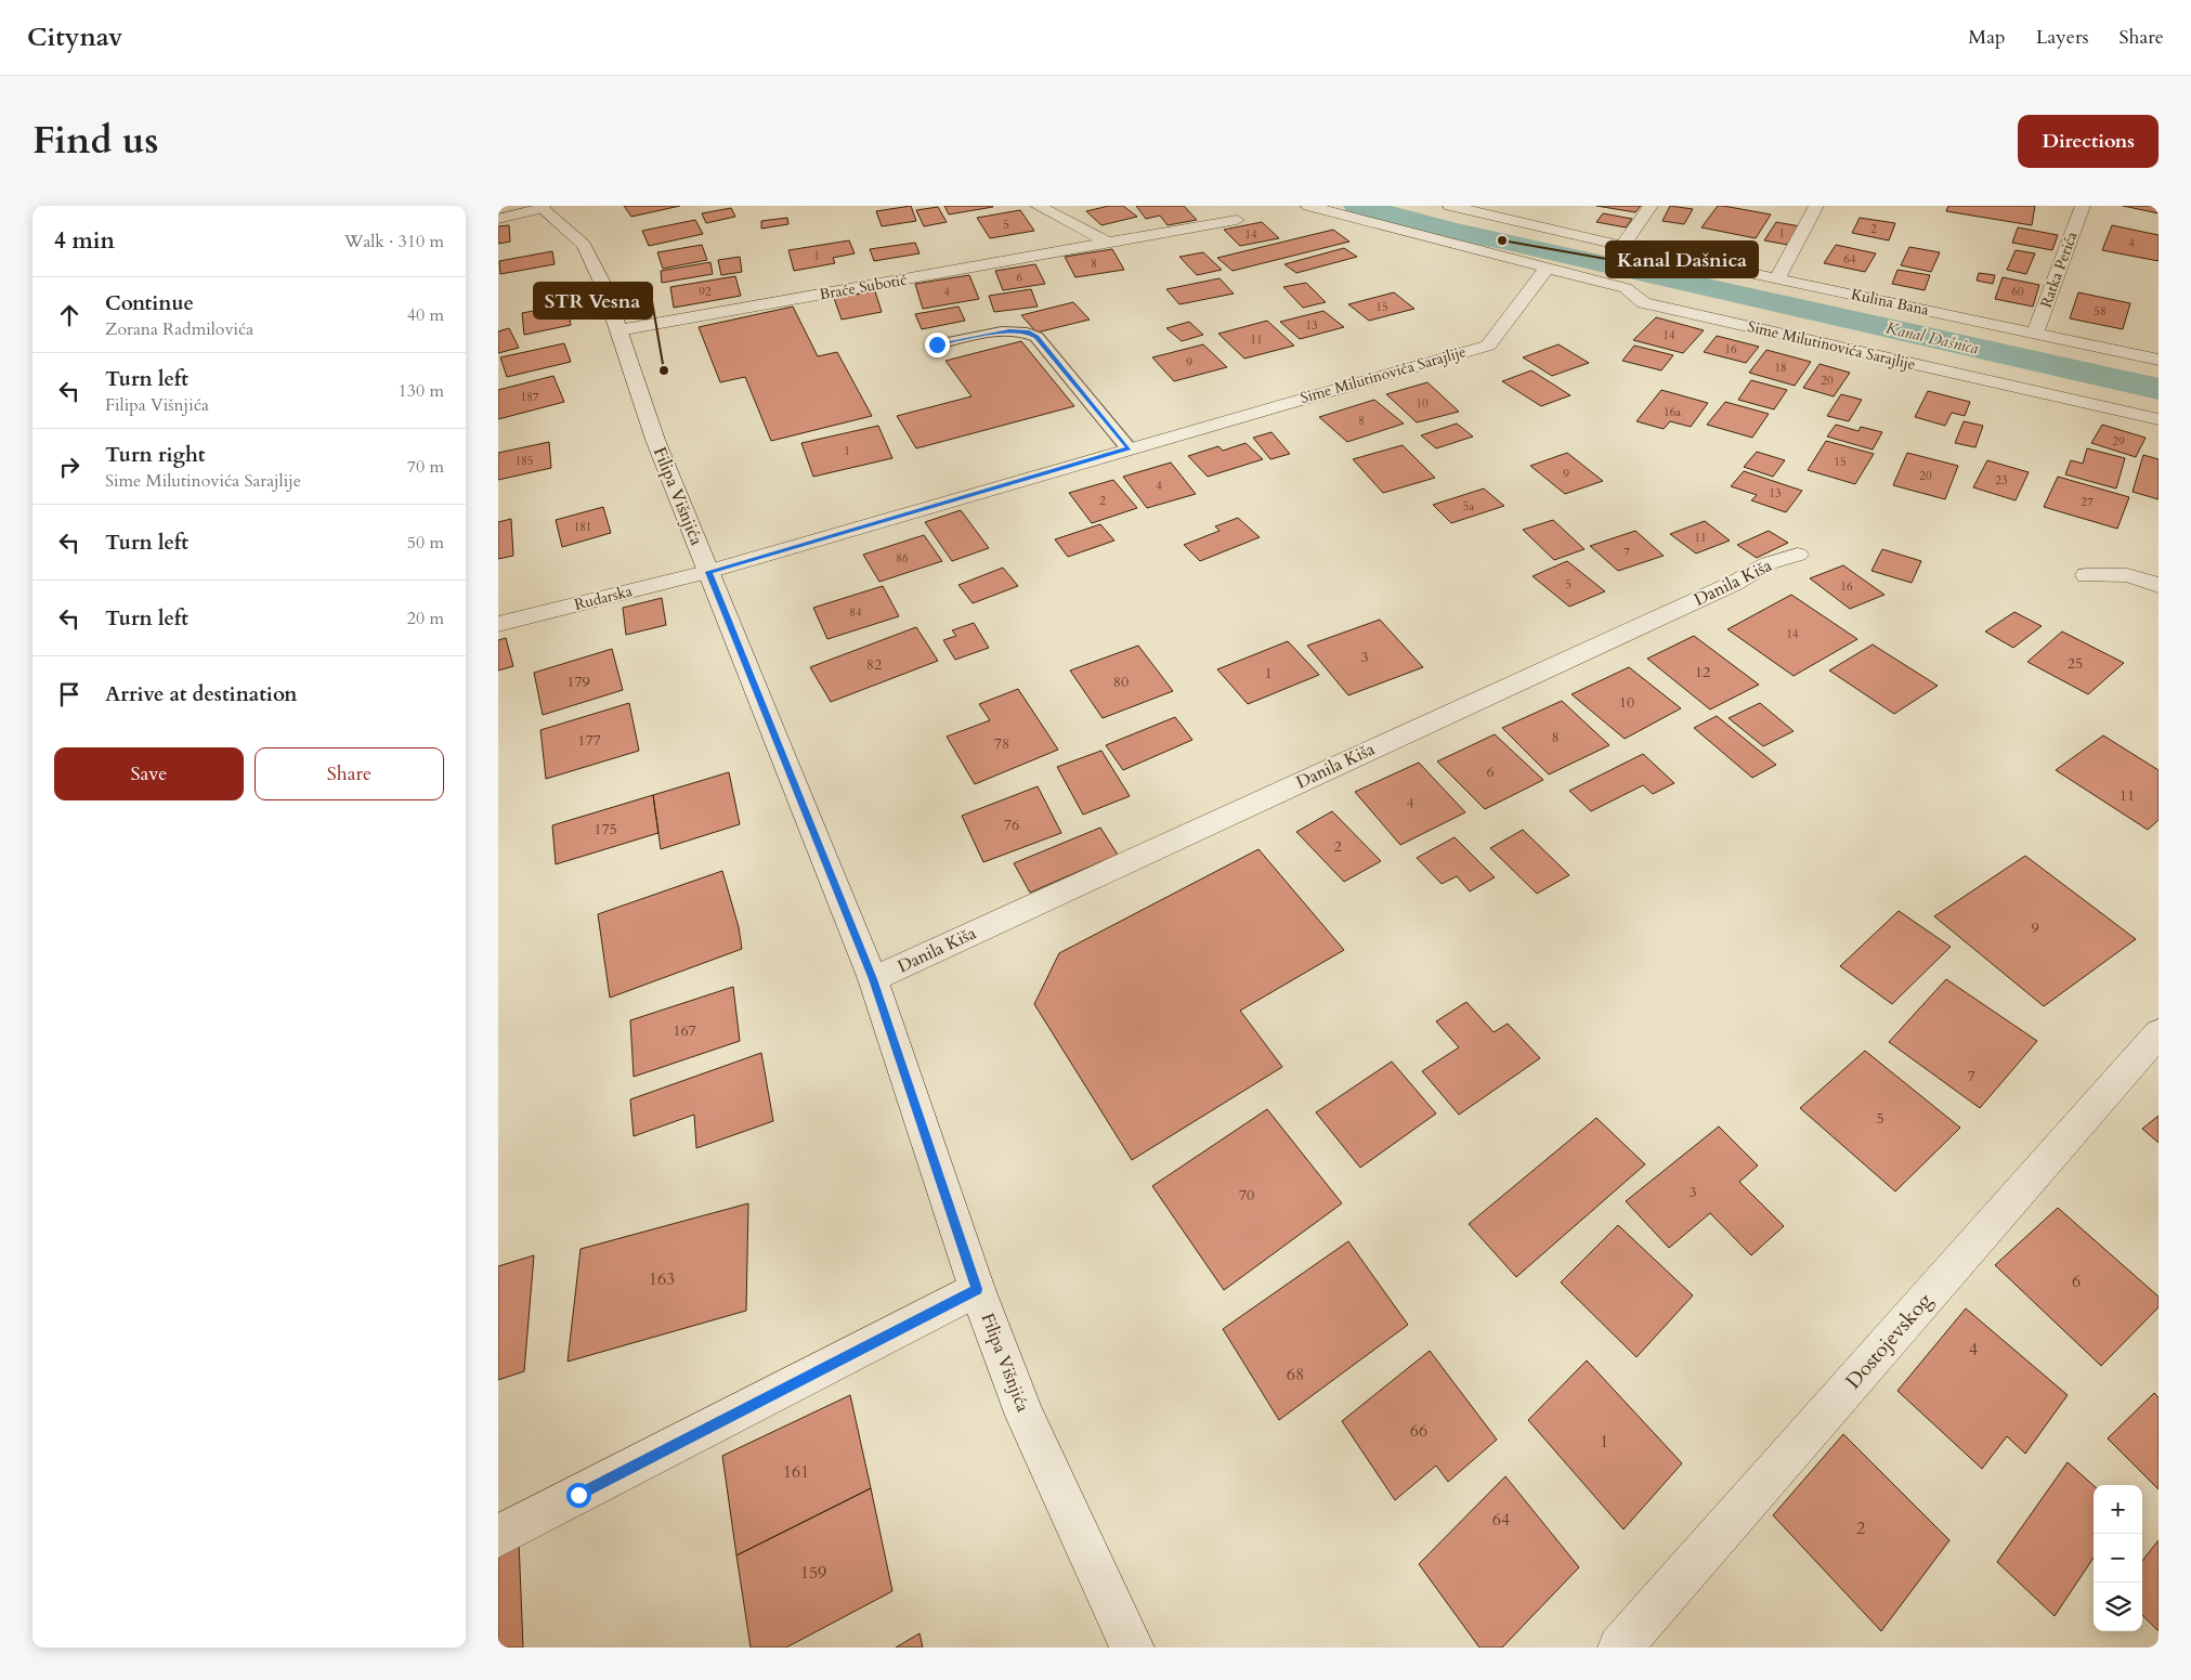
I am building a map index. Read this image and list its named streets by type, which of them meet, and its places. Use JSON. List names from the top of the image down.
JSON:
{
  "streets": {
    "street": [
      "Ratka Perića",
      "Braće Subotić",
      "Kulina Bana",
      "Sime Milutinovića Sarajlije",
      "Filipa Višnjića",
      "Danila Kiša",
      "Rudarska",
      "Dostojevskog"
    ]
  },
  "crossings": [
    ["Ratka Perića", "Kulina Bana"],
    ["Braće Subotić", "Filipa Višnjića"],
    ["Sime Milutinovića Sarajlije", "Filipa Višnjića"],
    ["Sime Milutinovića Sarajlije", "Rudarska"],
    ["Filipa Višnjića", "Danila Kiša"],
    ["Filipa Višnjića", "Rudarska"]
  ],
  "water": ["Kanal Dašnica"],
  "places": ["Kanal Dašnica", "STR Vesna"],
  "house_numbers": [
    "5",
    "2",
    "1",
    "14",
    "4",
    "1",
    "64",
    "8",
    "6",
    "92",
    "4",
    "60",
    "15",
    "58",
    "13",
    "14",
    "11",
    "16",
    "9",
    "18",
    "20",
    "187",
    "10",
    "16a",
    "8",
    "29",
    "1",
    "185",
    "15",
    "9",
    "20",
    "23",
    "4",
    "13",
    "2",
    "27",
    "5a",
    "181",
    "11",
    "7",
    "86",
    "5",
    "16",
    "84",
    "14",
    "3",
    "25",
    "82",
    "12",
    "1",
    "179",
    "80",
    "10",
    "8",
    "177",
    "78",
    "6",
    "11",
    "4",
    "76",
    "175",
    "2",
    "9",
    "167",
    "7",
    "5",
    "3",
    "70",
    "163",
    "6",
    "4",
    "68",
    "66",
    "1",
    "161",
    "64",
    "2",
    "159"
  ],
  "page": {
    "header": "Citynav",
    "nav": ["Map", "Layers", "Share"],
    "title": "Find us",
    "buttons": [
      "Directions",
      ["Save", "Share"]
    ],
    "heading": ["4 min", "Walk · 310 m"],
    "list": [
      ["Continue", "Zorana Radmilovića", "40 m"],
      ["Turn left", "Filipa Višnjića", "130 m"],
      ["Turn right", "Sime Milutinovića Sarajlije", "70 m"],
      ["Turn left", "50 m"],
      ["Turn left", "20 m"],
      "Arrive at destination"
    ],
    "map_buttons": ["+", "−"]
  }
}
